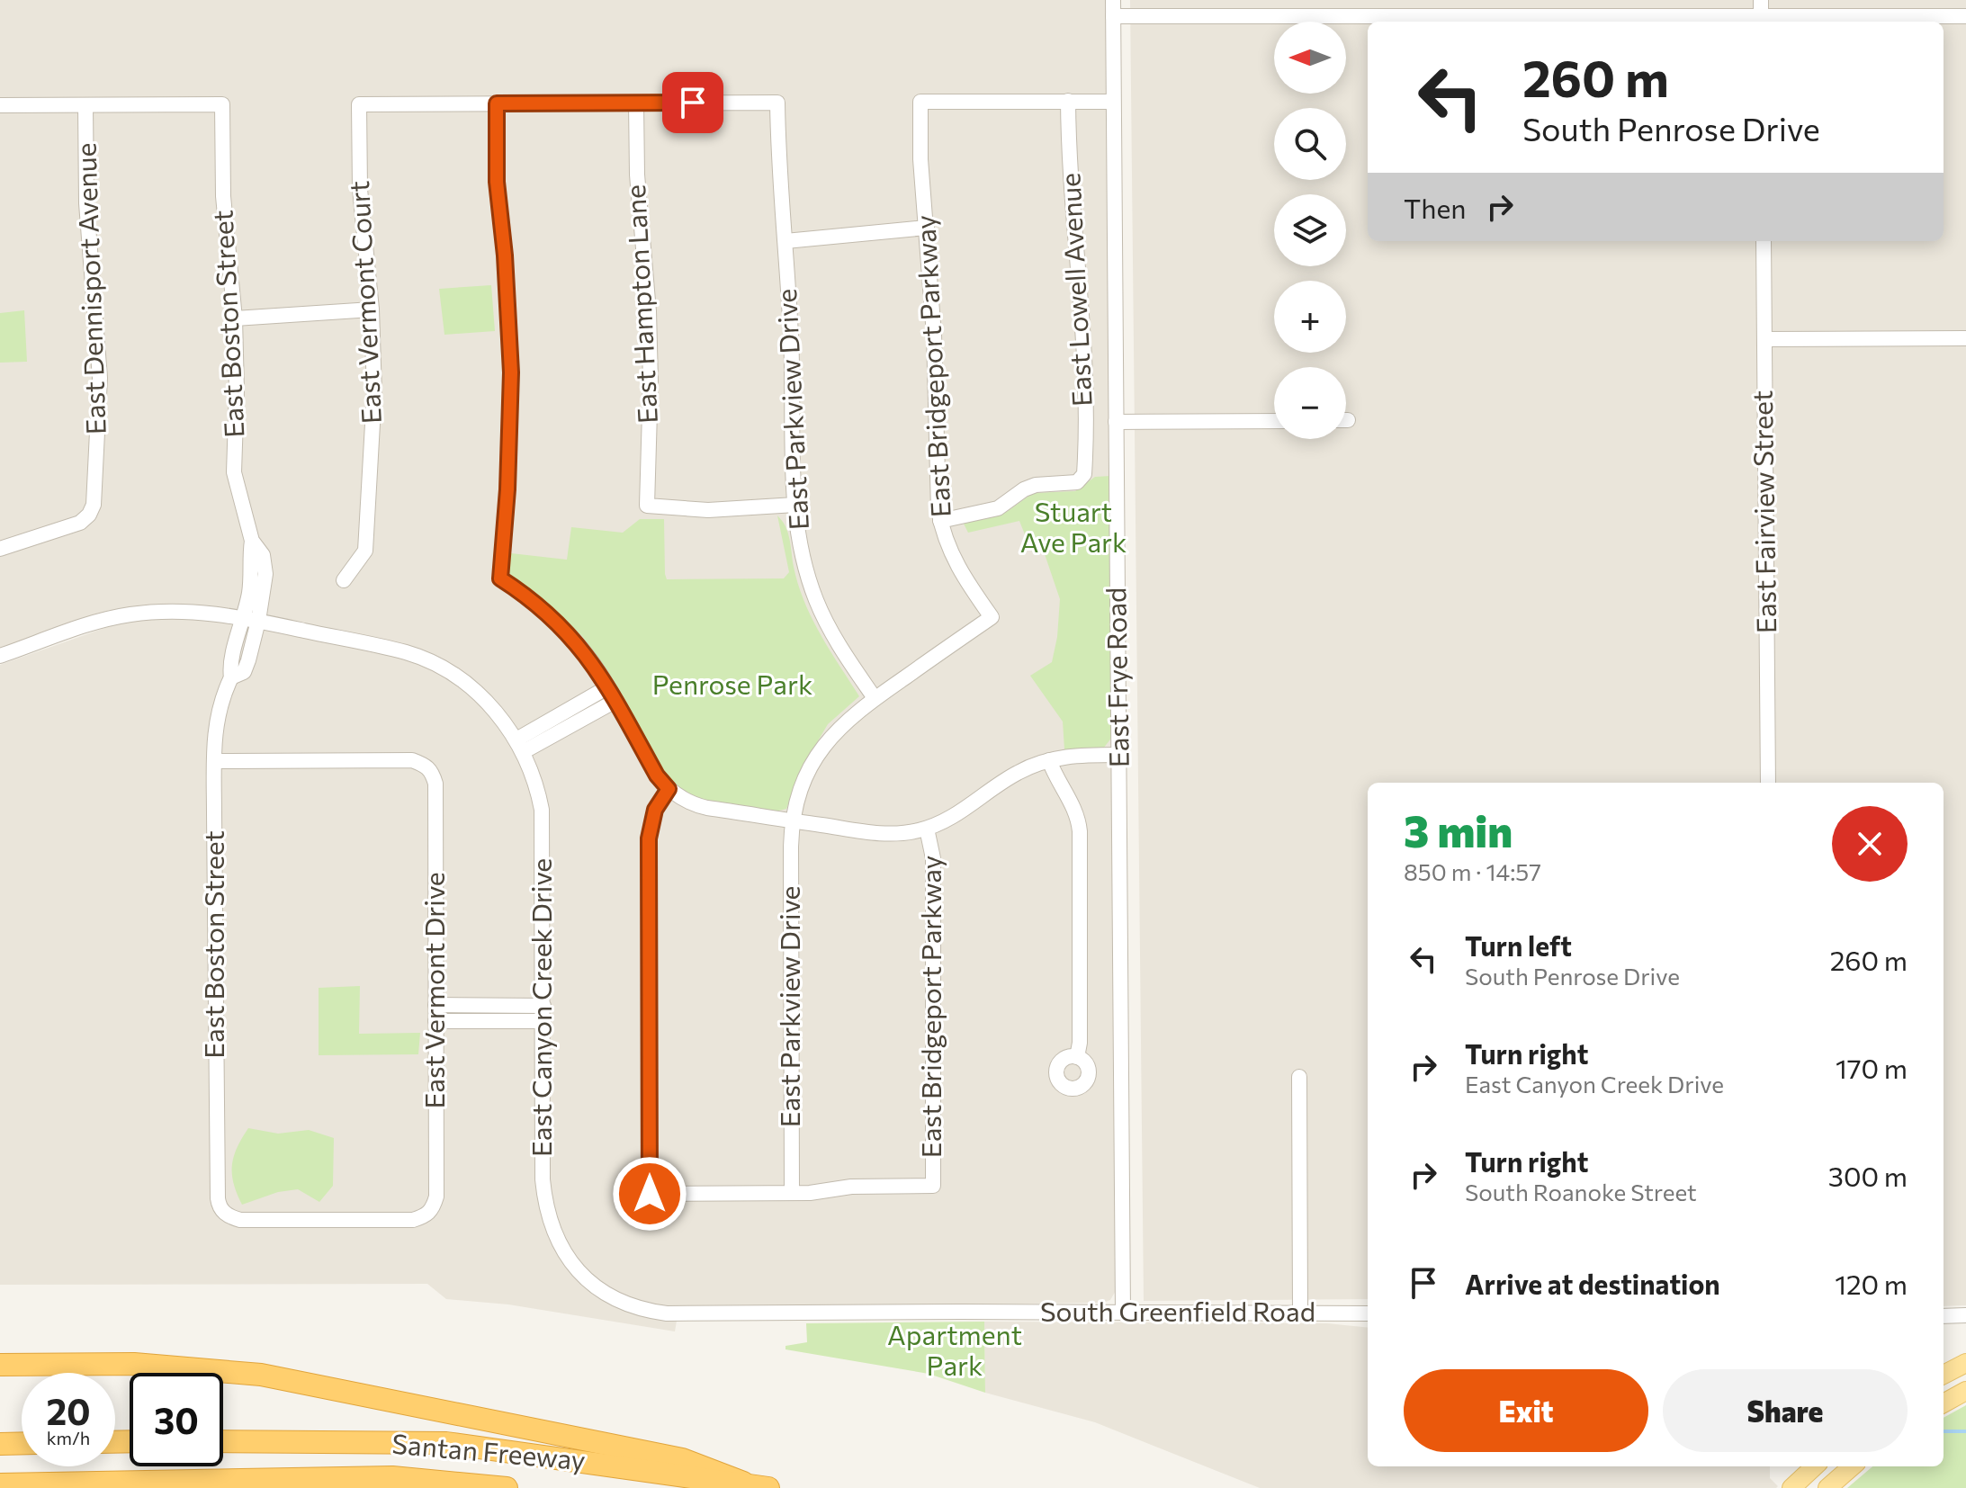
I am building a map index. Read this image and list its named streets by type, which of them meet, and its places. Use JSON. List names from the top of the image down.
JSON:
{
  "streets": {
    "highway": ["Santan Freeway"],
    "street": [
      "East Dennisport Avenue",
      "East Lowell Avenue",
      "East Vermont Court",
      "East Hampton Lane",
      "East Boston Street",
      "East Bridgeport Parkway",
      "East Parkview Drive",
      "East Fairview Street",
      "East Frye Road",
      "East Vermont Drive",
      "East Canyon Creek Drive",
      "South Greenfield Road"
    ]
  },
  "crossings": [
    ["East Dennisport Avenue", "East Boston Street"],
    ["East Lowell Avenue", "East Bridgeport Parkway"],
    ["East Hampton Lane", "East Parkview Drive"],
    ["East Boston Street", "East Vermont Drive"],
    ["East Boston Street", "East Canyon Creek Drive"],
    ["East Bridgeport Parkway", "East Parkview Drive"],
    ["East Frye Road", "South Greenfield Road"],
    ["East Canyon Creek Drive", "South Greenfield Road"]
  ],
  "parks": ["Stuart Ave Park", "Penrose Park", "Apartment Park"],
  "north": "left",
  "page": {
    "map_buttons": ["+", "−"],
    "turn": ["260 m", "South Penrose Drive"],
    "then": "Then",
    "heading": ["3 min", "850 m · 14:57"],
    "list": [
      {
        "name": "Turn left",
        "note": "South Penrose Drive",
        "value": "260 m"
      },
      {
        "name": "Turn right",
        "note": "East Canyon Creek Drive",
        "value": "170 m"
      },
      {
        "name": "Turn right",
        "note": "South Roanoke Street",
        "value": "300 m"
      },
      {
        "name": "Arrive at destination",
        "value": "120 m"
      }
    ],
    "buttons": ["Exit", "Share"],
    "speed": "20 km/h",
    "limit": "30"
  }
}
